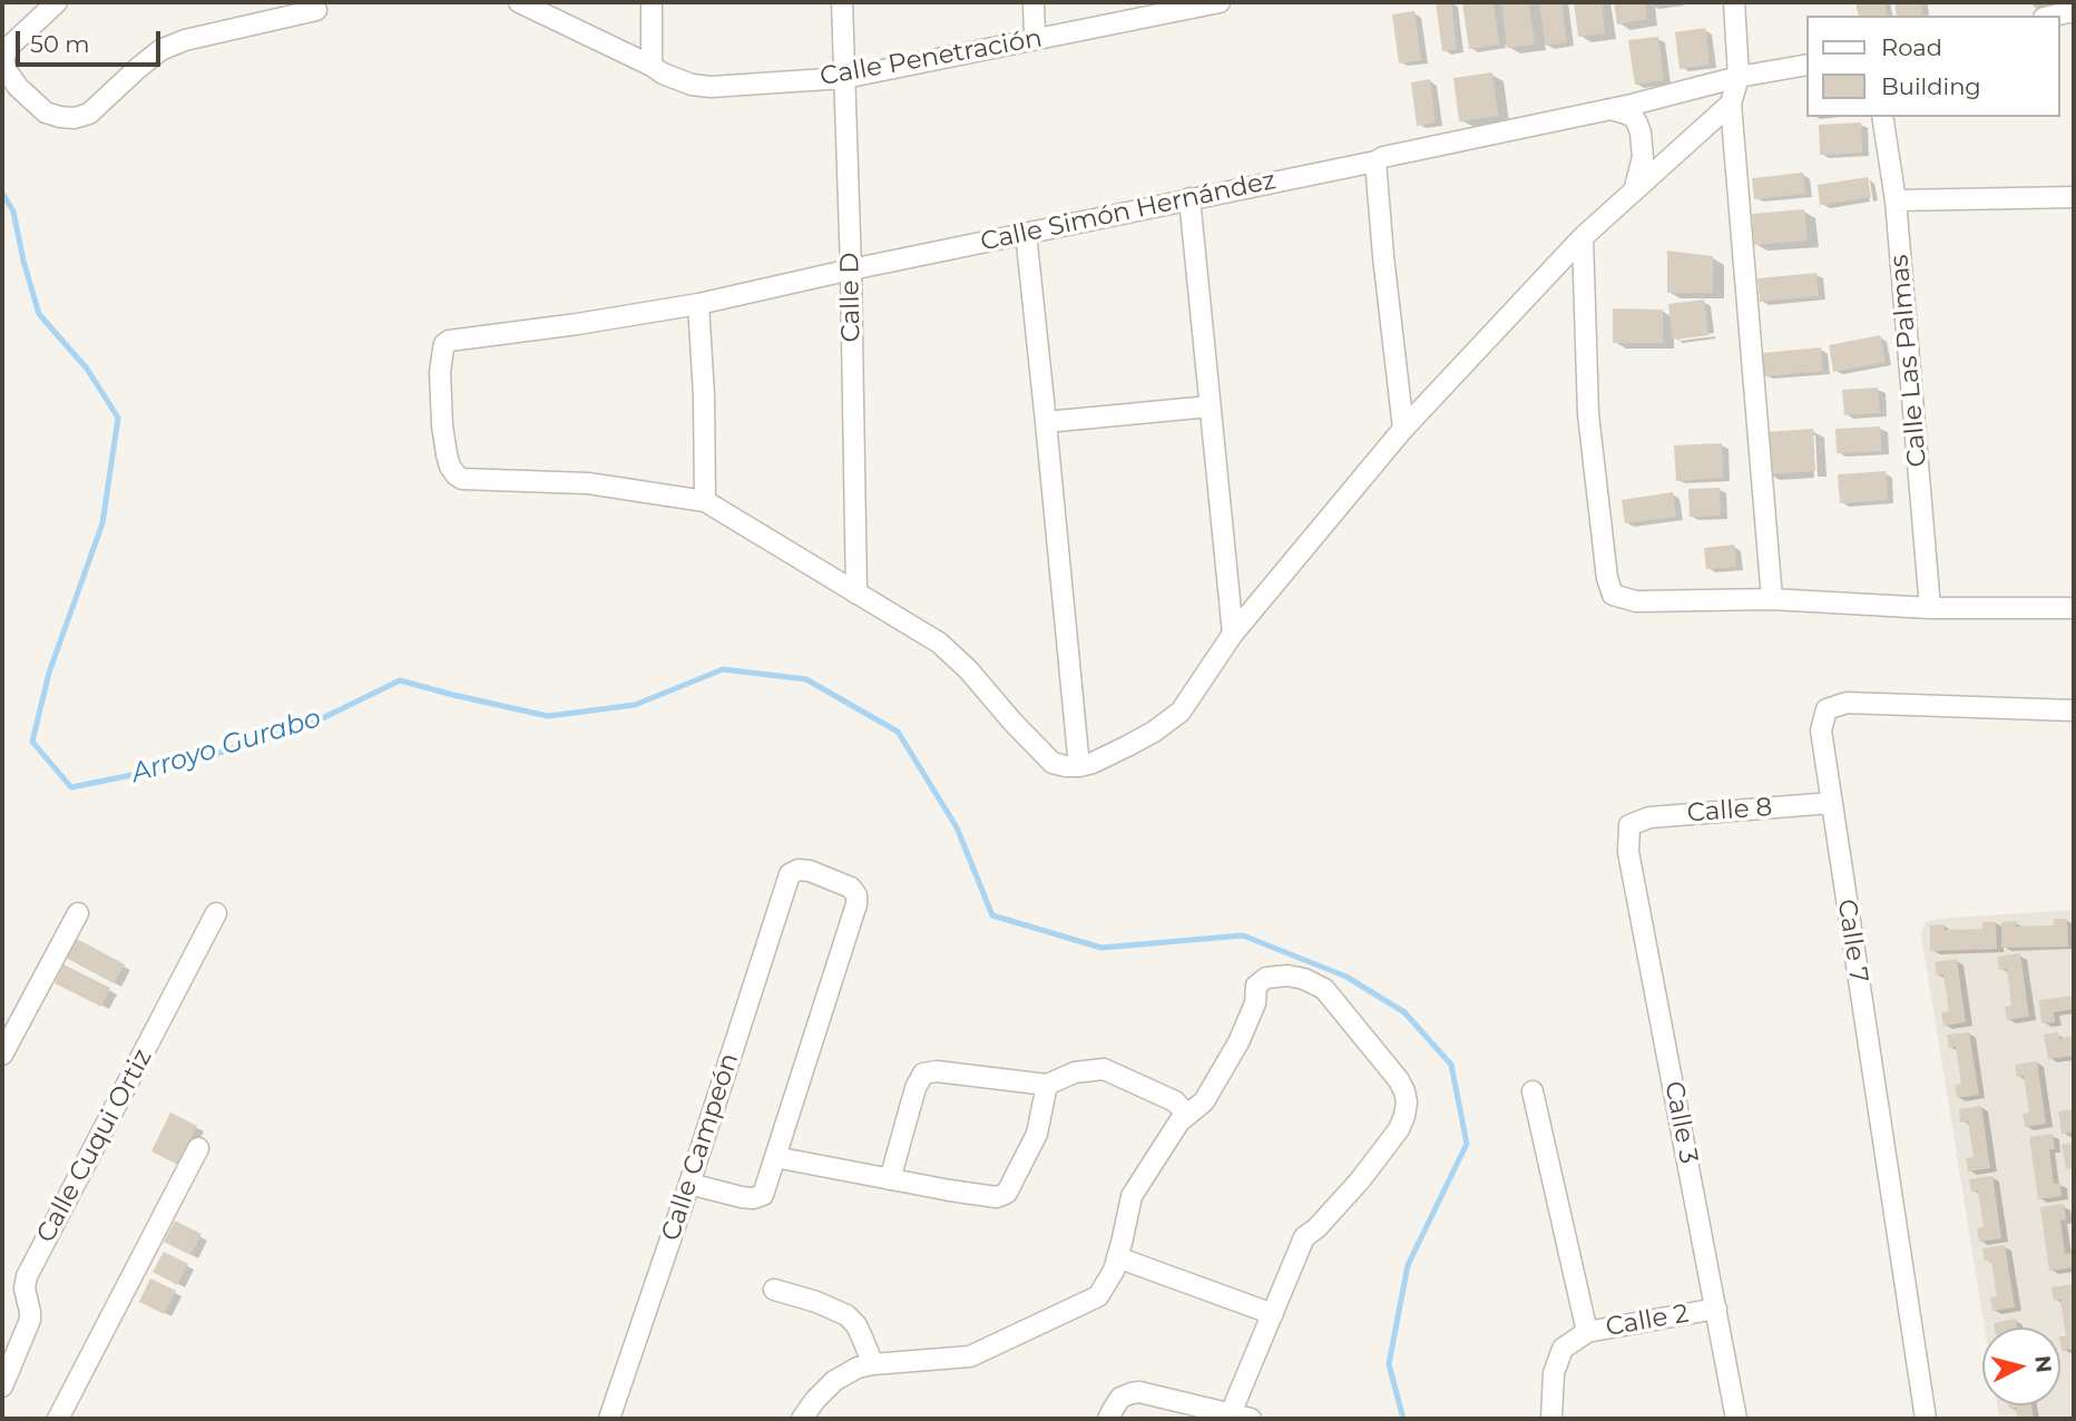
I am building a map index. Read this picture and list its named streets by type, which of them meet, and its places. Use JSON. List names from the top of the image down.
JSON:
{
  "streets": {
    "street": [
      "Calle Penetración",
      "Calle Simón Hernández",
      "Calle D",
      "Calle Las Palmas",
      "Calle 8",
      "Calle 7",
      "Calle 3",
      "Calle Cuqui Ortiz",
      "Calle Campeón",
      "Calle 2"
    ]
  },
  "crossings": [
    ["Calle Penetración", "Calle D"],
    ["Calle Simón Hernández", "Calle D"],
    ["Calle 8", "Calle 7"],
    ["Calle 8", "Calle 3"],
    ["Calle 3", "Calle 2"]
  ],
  "water": ["Arroyo Gurabo"],
  "legend": ["Road", "Building"],
  "scale_bar": "50 m",
  "north": "right"
}
